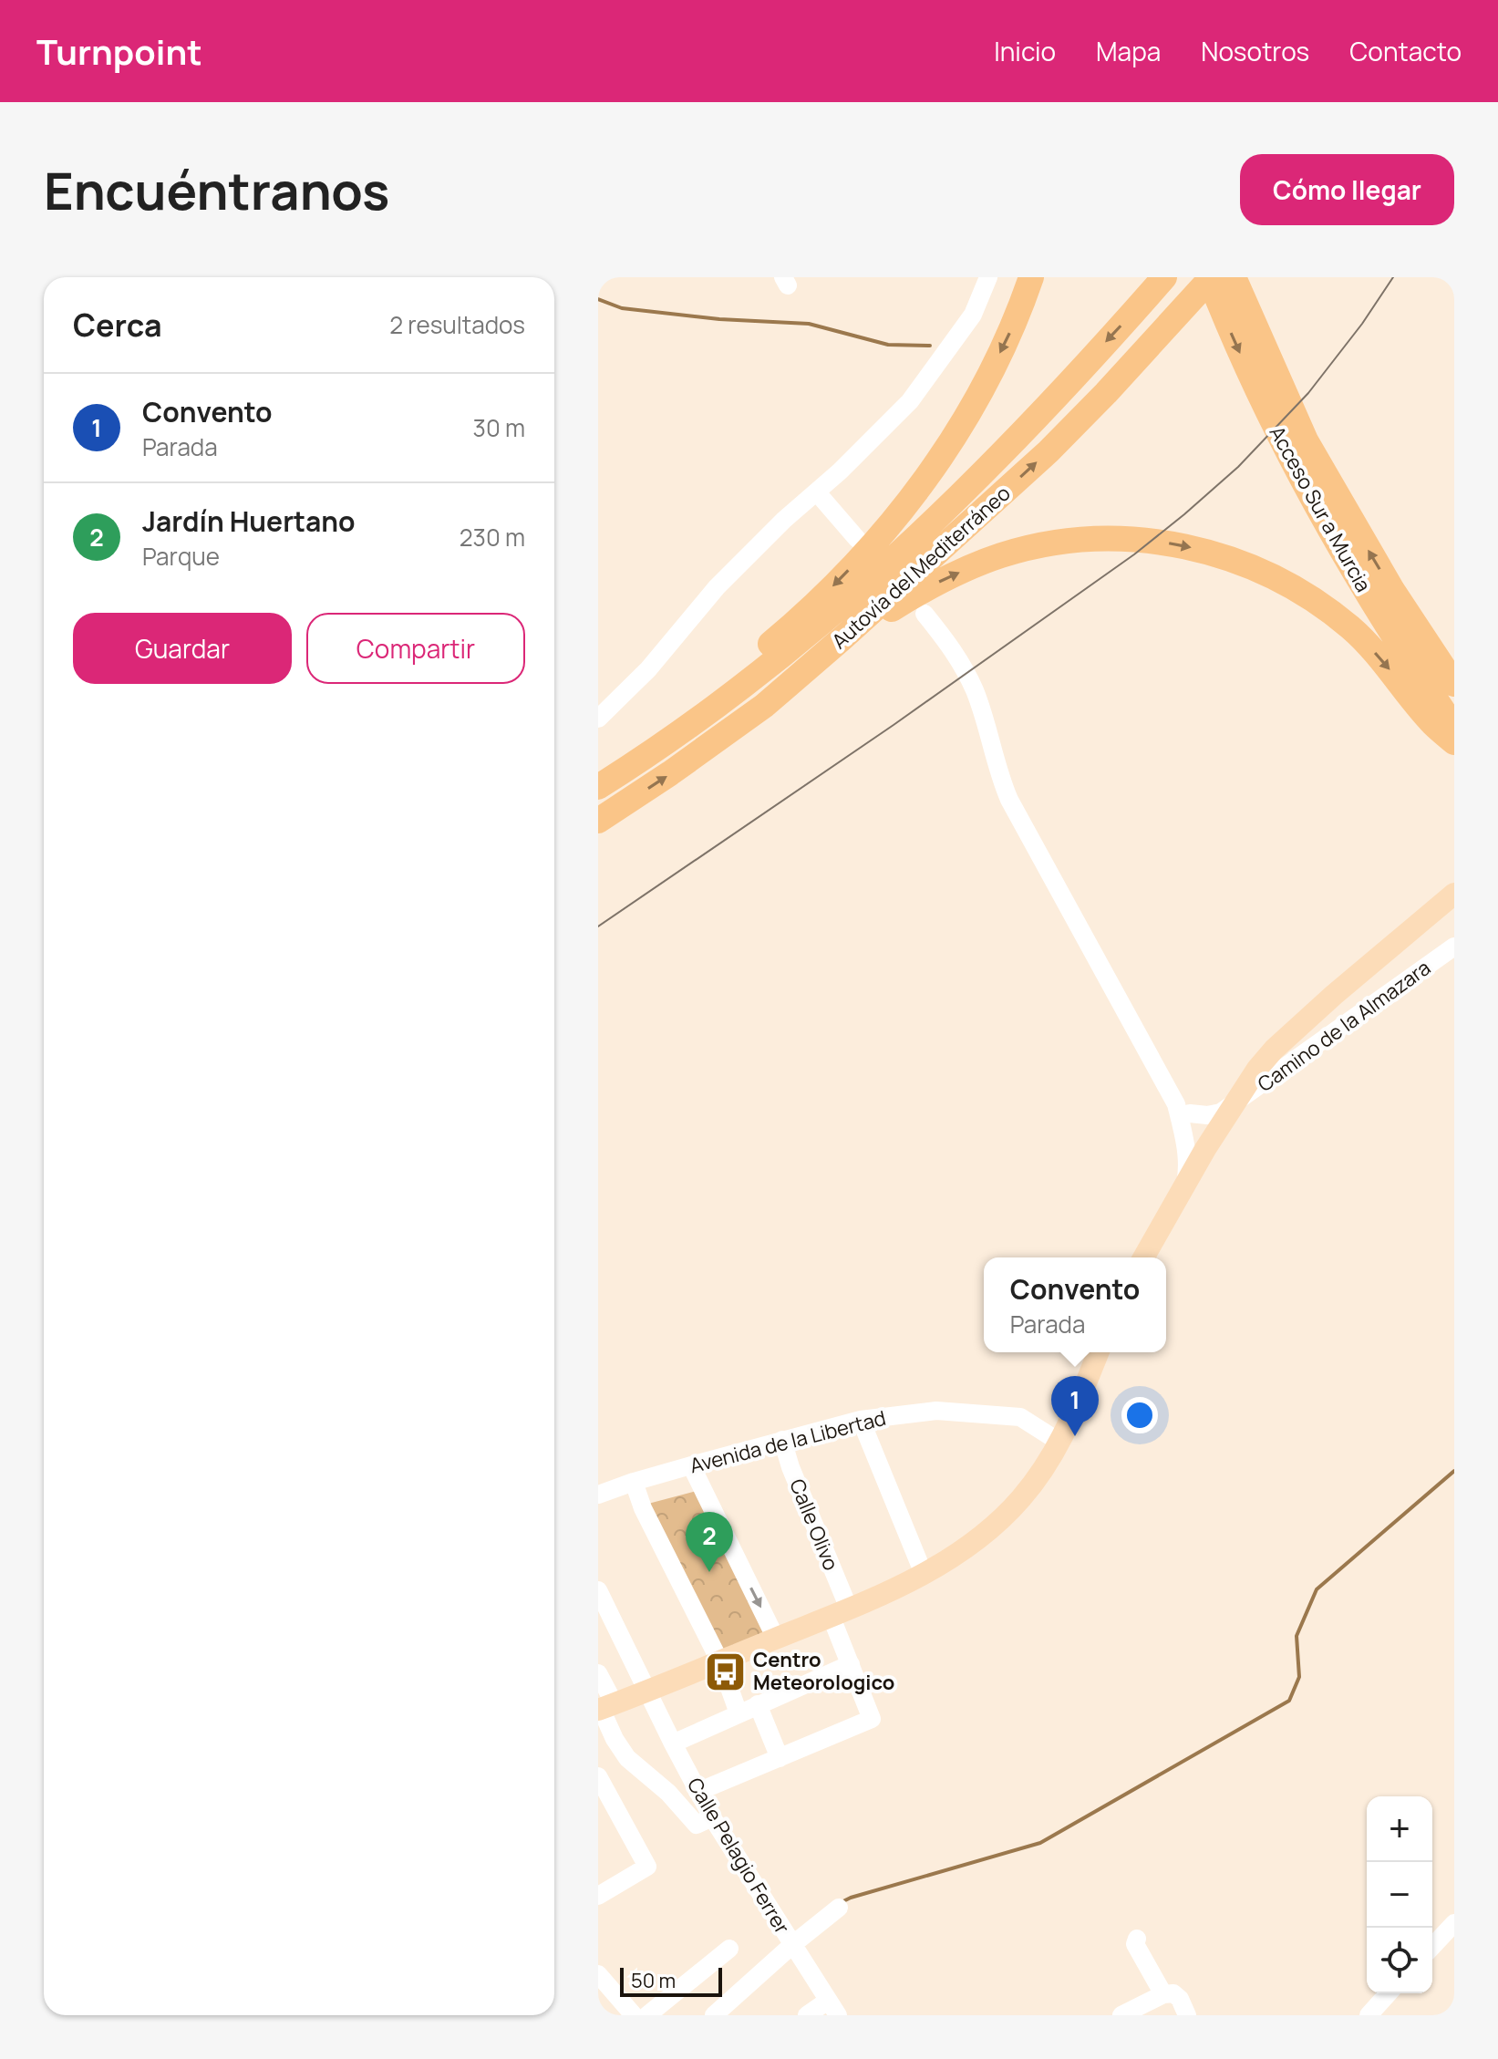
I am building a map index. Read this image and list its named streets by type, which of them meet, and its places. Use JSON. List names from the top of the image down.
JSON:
{
  "streets": {
    "highway": ["Acceso Sur a Murcia", "Autovía del Mediterráneo"],
    "street": [
      "Camino de la Almazara",
      "Avenida de la Libertad",
      "Calle Olivo",
      "Calle Pelagio Ferrer"
    ]
  },
  "crossings": [
    ["Acceso Sur a Murcia", "Autovía del Mediterráneo"],
    ["Avenida de la Libertad", "Calle Olivo"]
  ],
  "places": {
    "bus stop": ["Centro Meteorologico"]
  },
  "scale_bar": "50 m",
  "page": {
    "header": "Turnpoint",
    "nav": [
      "Inicio",
      "Mapa",
      "Nosotros",
      "Contacto"
    ],
    "buttons": [
      "Cómo llegar",
      ["Guardar", "Compartir"]
    ],
    "title": "Encuéntranos",
    "heading": ["Cerca", "2 resultados"],
    "list": [
      {
        "mark": "1",
        "name": "Convento",
        "note": "Parada",
        "value": "30 m"
      },
      {
        "mark": "2",
        "name": "Jardín Huertano",
        "note": "Parque",
        "value": "230 m"
      }
    ],
    "popup": ["Convento", "Parada"],
    "pins": ["1", "2"],
    "map_buttons": ["+", "−"],
    "scale": "50 m"
  }
}
